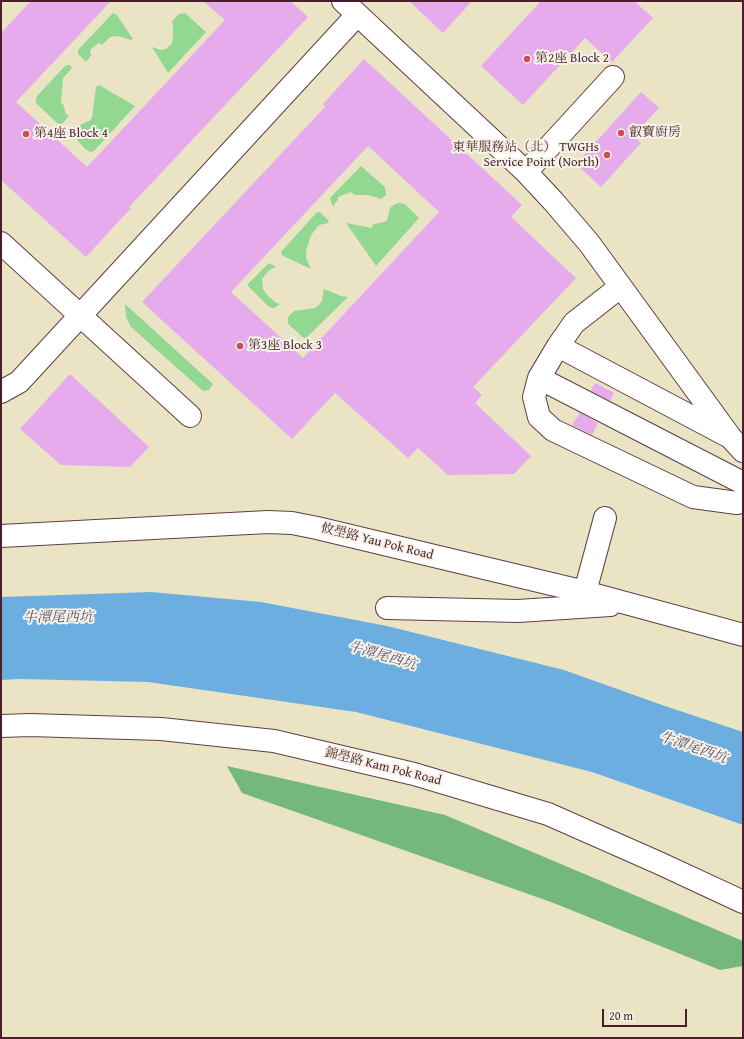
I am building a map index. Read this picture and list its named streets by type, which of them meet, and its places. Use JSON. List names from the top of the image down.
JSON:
{
  "streets": {
    "street": ["攸壆路 Yau Pok Road", "錦壆路 Kam Pok Road"]
  },
  "water": ["牛潭尾西坑"],
  "places": [
    "第2座 Block 2",
    "叡寶廚房",
    "第4座 Block 4",
    "東華服務站（北） TWGHs Service Point (North)",
    "第3座 Block 3"
  ],
  "scale_bar": "20 m"
}
